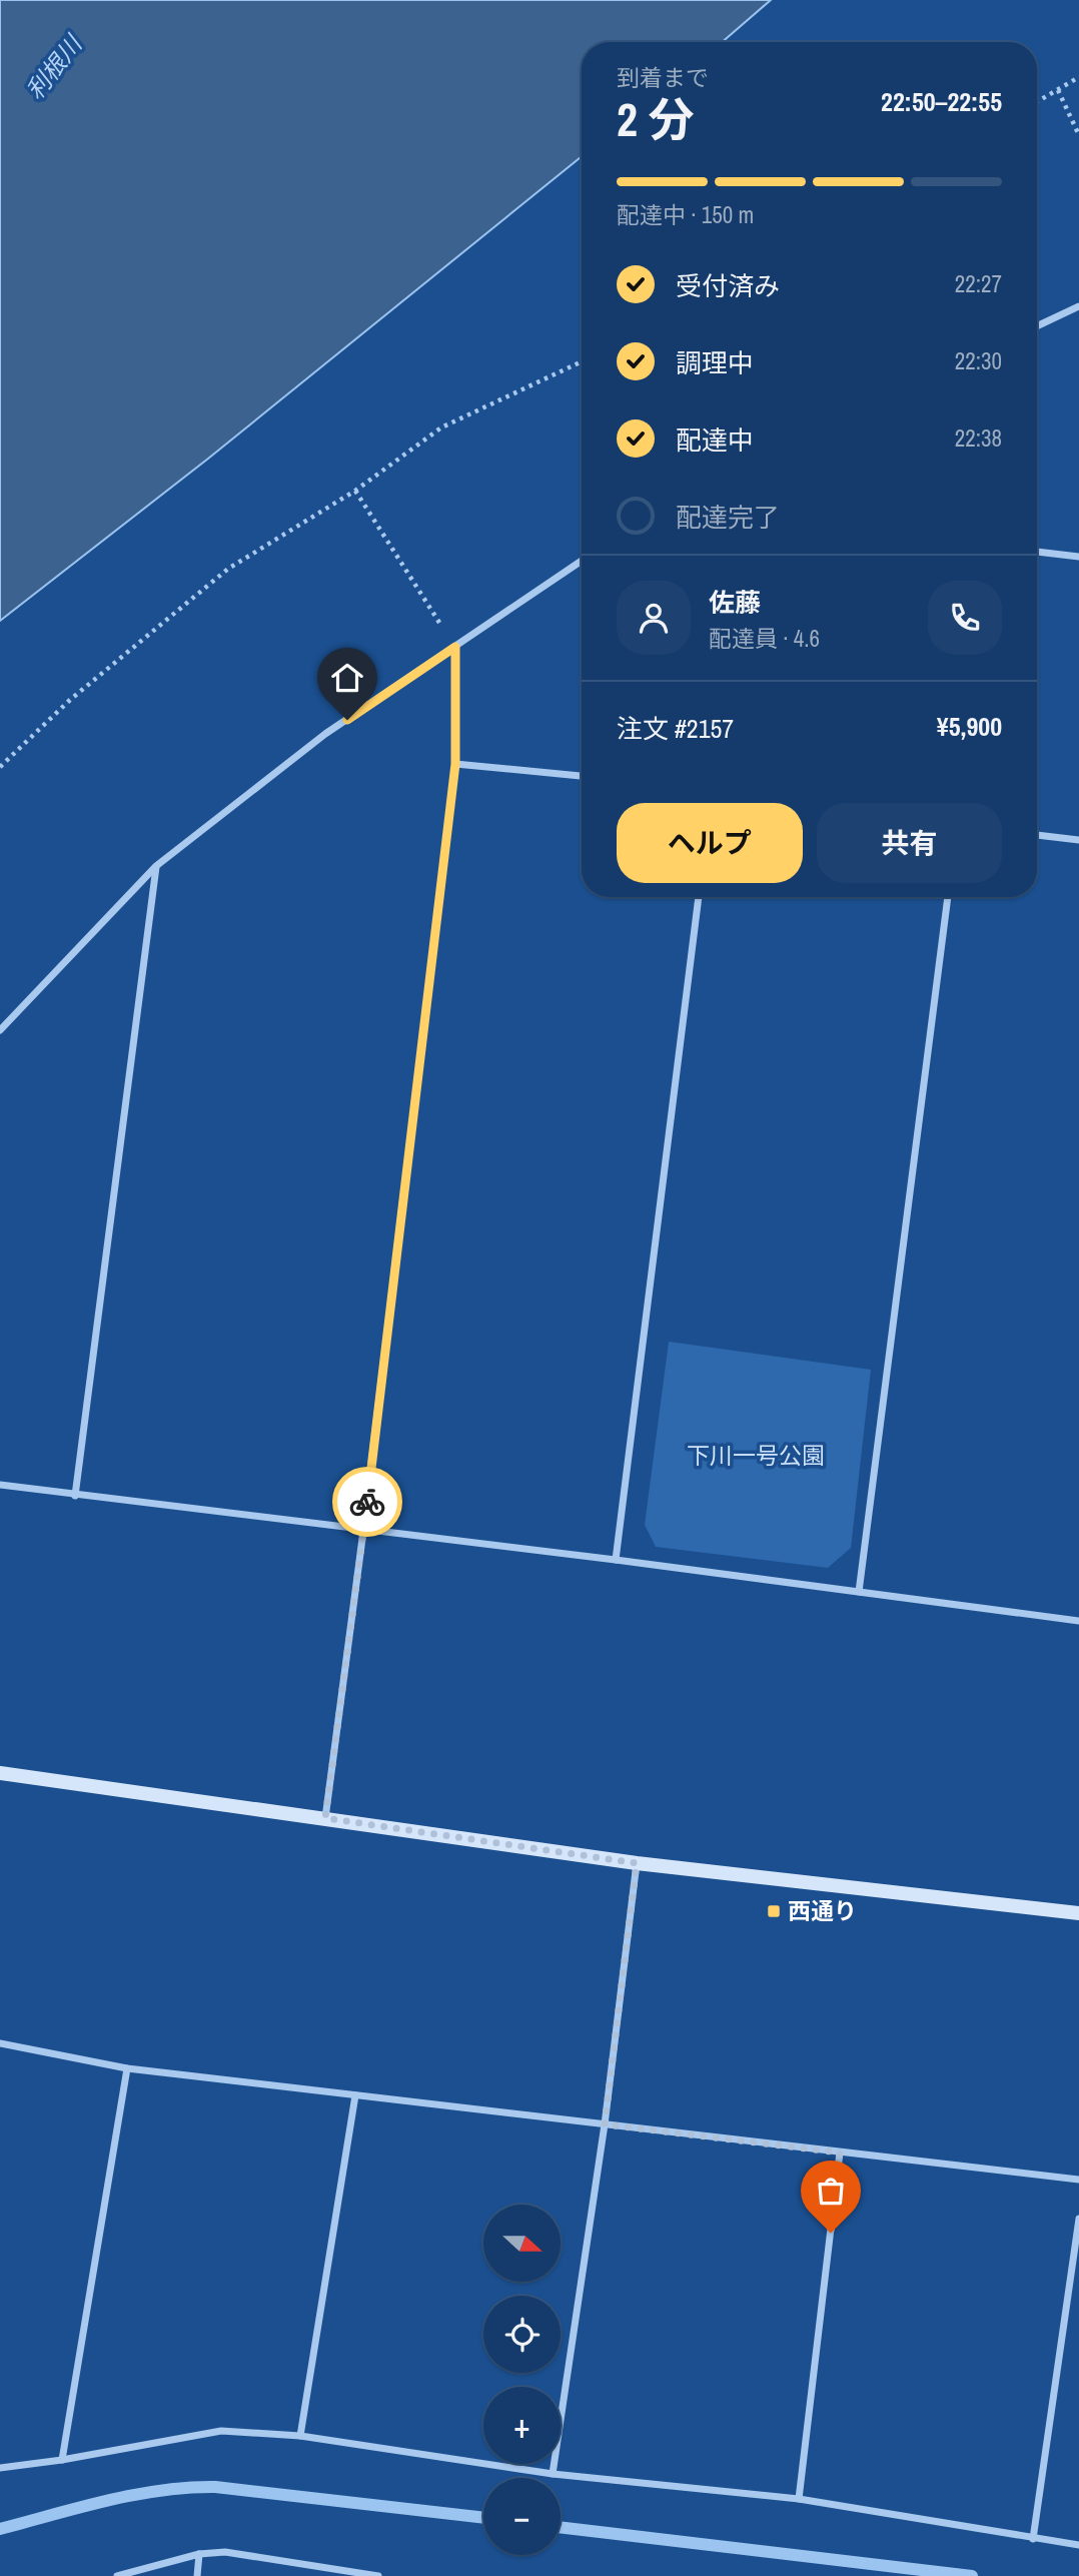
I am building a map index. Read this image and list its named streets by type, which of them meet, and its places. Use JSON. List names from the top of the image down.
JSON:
{
  "water": ["利根川"],
  "parks": ["下川一号公園"],
  "places": {
    "transit": ["西通り"]
  },
  "north": "right",
  "page": {
    "heading": ["2 分", "到着まで", "22:50–22:55"],
    "panel": [
      "佐藤",
      "配達員 · 4.6",
      "注文 #2157",
      "¥5,900"
    ],
    "bar": "配達中 · 150 m",
    "list": [
      ["受付済み", "22:27"],
      ["調理中", "22:30"],
      ["配達中", "22:38"],
      "配達完了"
    ],
    "buttons": ["ヘルプ", "共有"],
    "map_buttons": ["+", "−"]
  }
}
